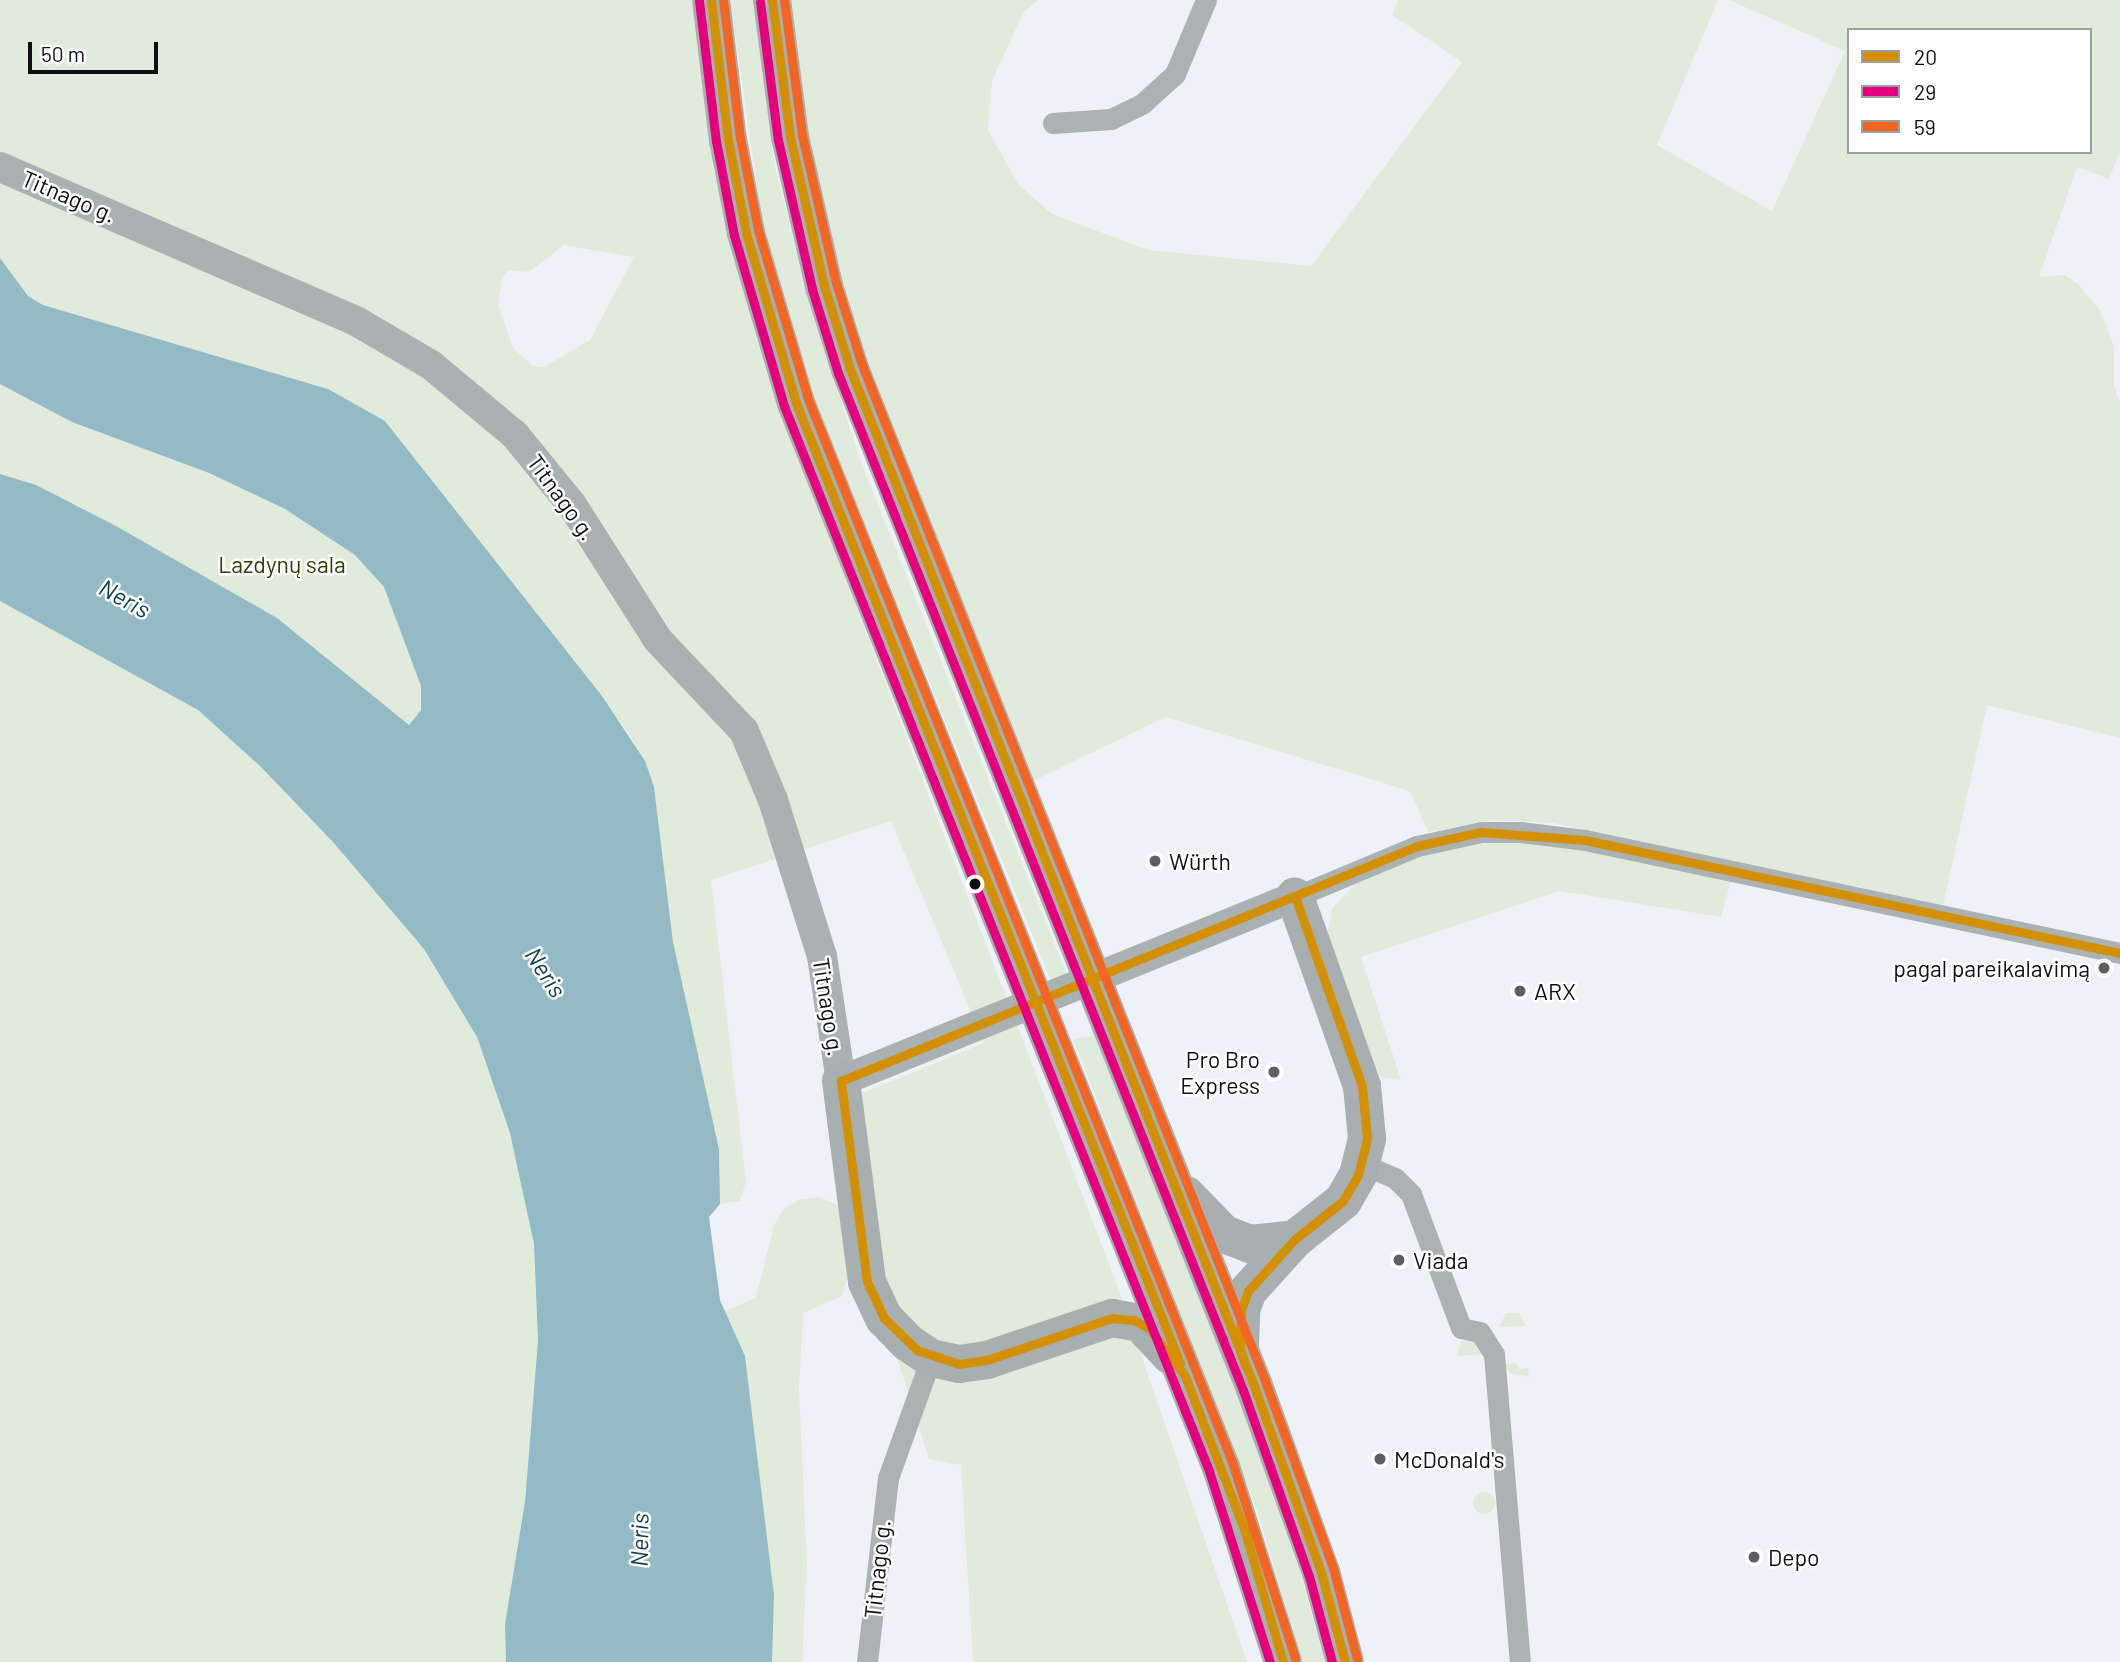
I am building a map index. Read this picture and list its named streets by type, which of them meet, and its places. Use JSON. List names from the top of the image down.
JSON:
{
  "streets": {
    "street": ["Titnago g."]
  },
  "water": ["Neris"],
  "parks": ["Lazdynų sala"],
  "places": [
    "Würth",
    "pagal pareikalavimą",
    "ARX",
    "Pro Bro Express",
    "Viada",
    "McDonald's",
    "Depo"
  ],
  "lines": ["transit line 20", "transit line 59", "transit line 29"],
  "legend": ["20", "29", "59"],
  "scale_bar": "50 m"
}
